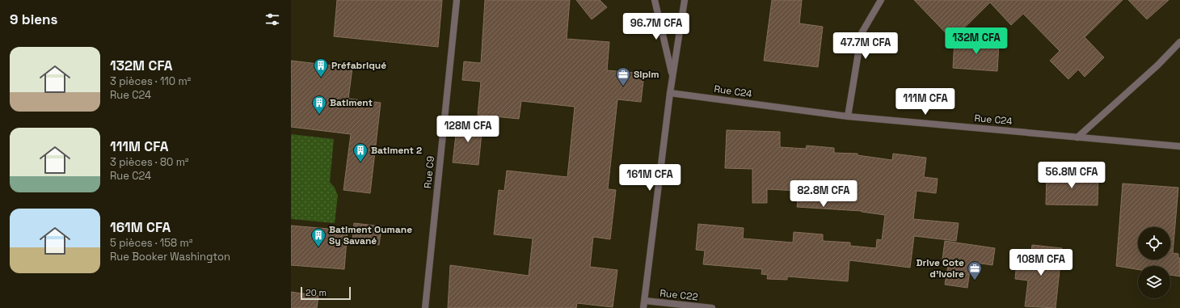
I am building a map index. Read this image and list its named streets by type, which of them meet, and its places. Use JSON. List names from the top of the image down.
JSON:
{
  "streets": {
    "street": ["Rue C24", "Rue C9", "Rue C22"]
  },
  "places": {
    "building": [
      "Préfabriqué",
      "Batiment",
      "Batiment 2",
      "Batiment Oumane Sy Savané"
    ],
    "office": ["Sipim", "Drive Cote d'Ivoire"]
  },
  "scale_bar": "20 m",
  "page": {
    "heading": "9 biens",
    "price": [
      "96.7M CFA",
      "132M CFA",
      "47.7M CFA",
      "111M CFA",
      "128M CFA",
      "56.8M CFA",
      "161M CFA",
      "82.8M CFA",
      "108M CFA"
    ],
    "list": [
      {
        "name": "132M CFA",
        "note": "3 pièces · 110 m² · Rue C24"
      },
      {
        "name": "111M CFA",
        "note": "3 pièces · 80 m² · Rue C24"
      },
      {
        "name": "161M CFA",
        "note": "5 pièces · 158 m² · Rue Booker Washington"
      }
    ],
    "scale": "20 m"
  }
}
